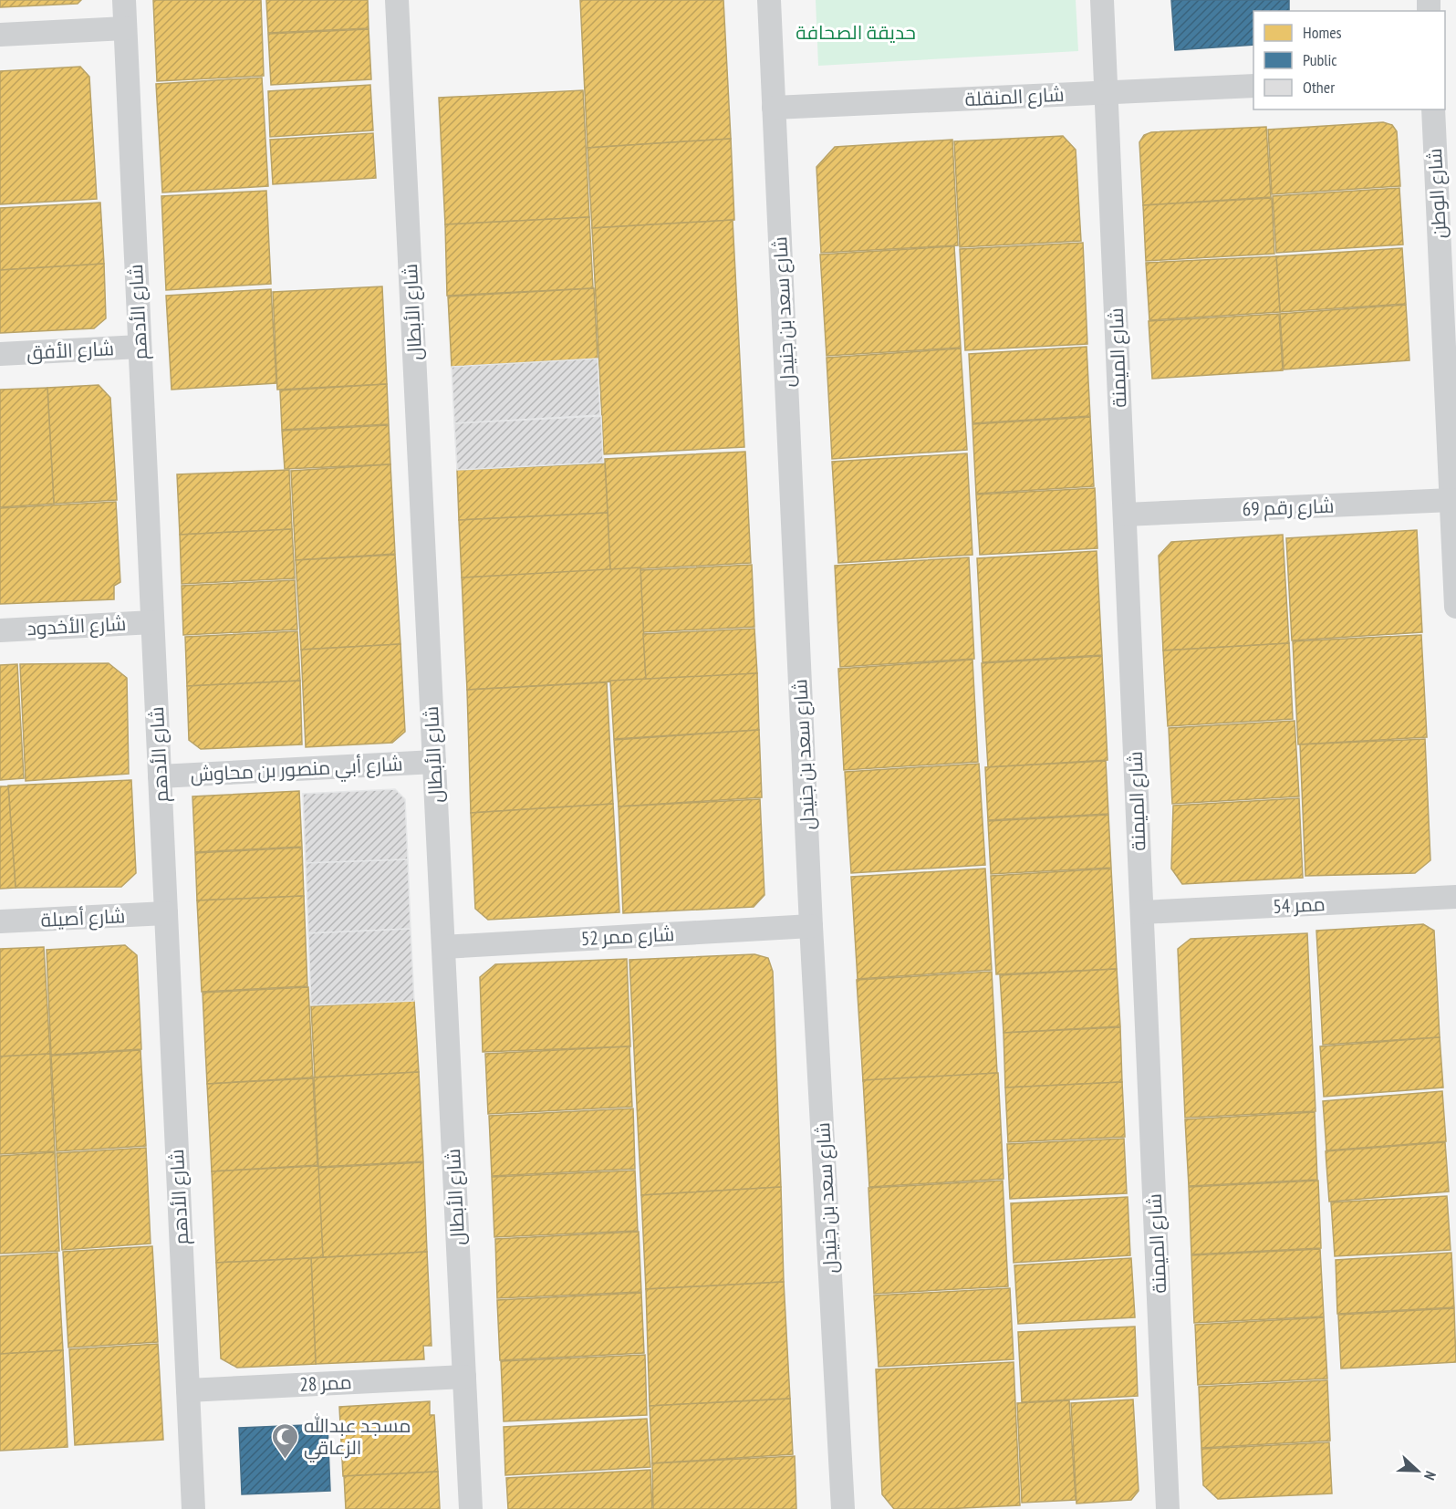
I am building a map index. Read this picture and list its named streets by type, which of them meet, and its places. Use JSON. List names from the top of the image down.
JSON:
{
  "streets": {
    "street": [
      "شارع المنقلة",
      "شارع الوطن",
      "شارع الأدهم",
      "شارع الأبطال",
      "شارع سعد بن جنيدل",
      "شارع الأفق",
      "شارع الميمنة",
      "شارع رقم 69",
      "شارع الأخدود",
      "شارع أبي منصور بن محاوش",
      "ممر 54",
      "شارع أصيلة",
      "شارع ممر 52",
      "ممر 28"
    ]
  },
  "crossings": [
    ["شارع المنقلة", "شارع سعد بن جنيدل"],
    ["شارع المنقلة", "شارع الميمنة"],
    ["شارع الوطن", "شارع رقم 69"],
    ["شارع الأدهم", "شارع الأفق"],
    ["شارع الأدهم", "شارع الأخدود"],
    ["شارع الأدهم", "شارع أبي منصور بن محاوش"],
    ["شارع الأدهم", "شارع أصيلة"],
    ["شارع الأدهم", "ممر 28"],
    ["شارع الأبطال", "شارع أبي منصور بن محاوش"],
    ["شارع الأبطال", "شارع ممر 52"],
    ["شارع الأبطال", "ممر 28"],
    ["شارع سعد بن جنيدل", "شارع ممر 52"],
    ["شارع الميمنة", "شارع رقم 69"],
    ["شارع الميمنة", "ممر 54"]
  ],
  "parks": ["حديقة الصحافة"],
  "places": {
    "mosque": ["مسجد عبدالله الزعاقي"]
  },
  "legend": ["Homes", "Public", "Other"],
  "north": "right"
}
